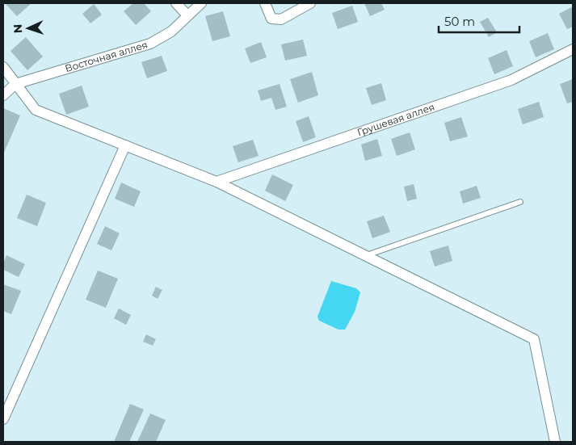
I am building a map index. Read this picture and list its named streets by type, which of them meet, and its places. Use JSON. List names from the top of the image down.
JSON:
{
  "streets": {
    "street": ["Восточная аллея", "Грушевая аллея"]
  },
  "scale_bar": "50 m",
  "north": "left"
}
